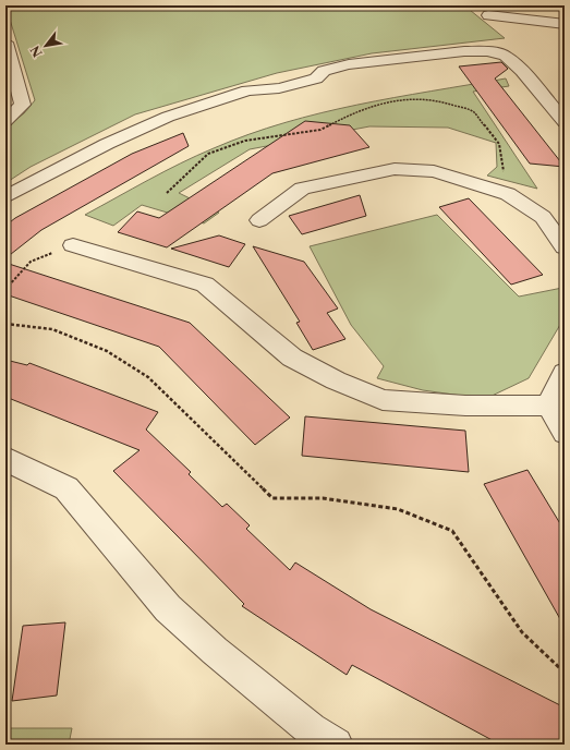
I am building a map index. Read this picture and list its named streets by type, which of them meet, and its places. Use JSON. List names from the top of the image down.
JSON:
{
  "north": "bottom left"
}
